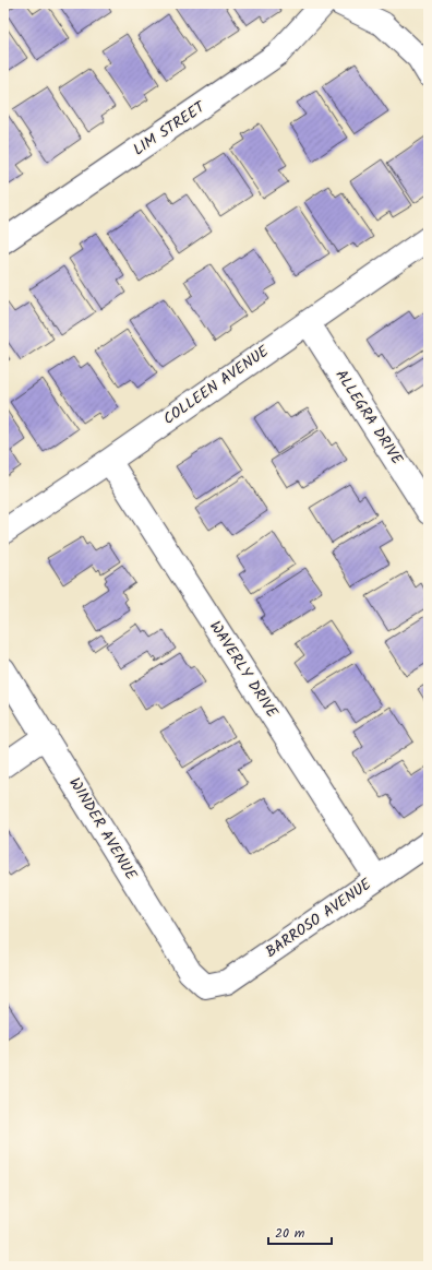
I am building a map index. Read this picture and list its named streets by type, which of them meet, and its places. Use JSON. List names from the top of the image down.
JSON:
{
  "streets": {
    "street": [
      "LIM STREET",
      "COLLEEN AVENUE",
      "ALLEGRA DRIVE",
      "WAVERLY DRIVE",
      "WINDER AVENUE",
      "BARROSO AVENUE"
    ]
  },
  "crossings": [
    ["COLLEEN AVENUE", "ALLEGRA DRIVE"],
    ["COLLEEN AVENUE", "WAVERLY DRIVE"],
    ["WAVERLY DRIVE", "BARROSO AVENUE"],
    ["WINDER AVENUE", "BARROSO AVENUE"]
  ],
  "scale_bar": "20 m"
}
